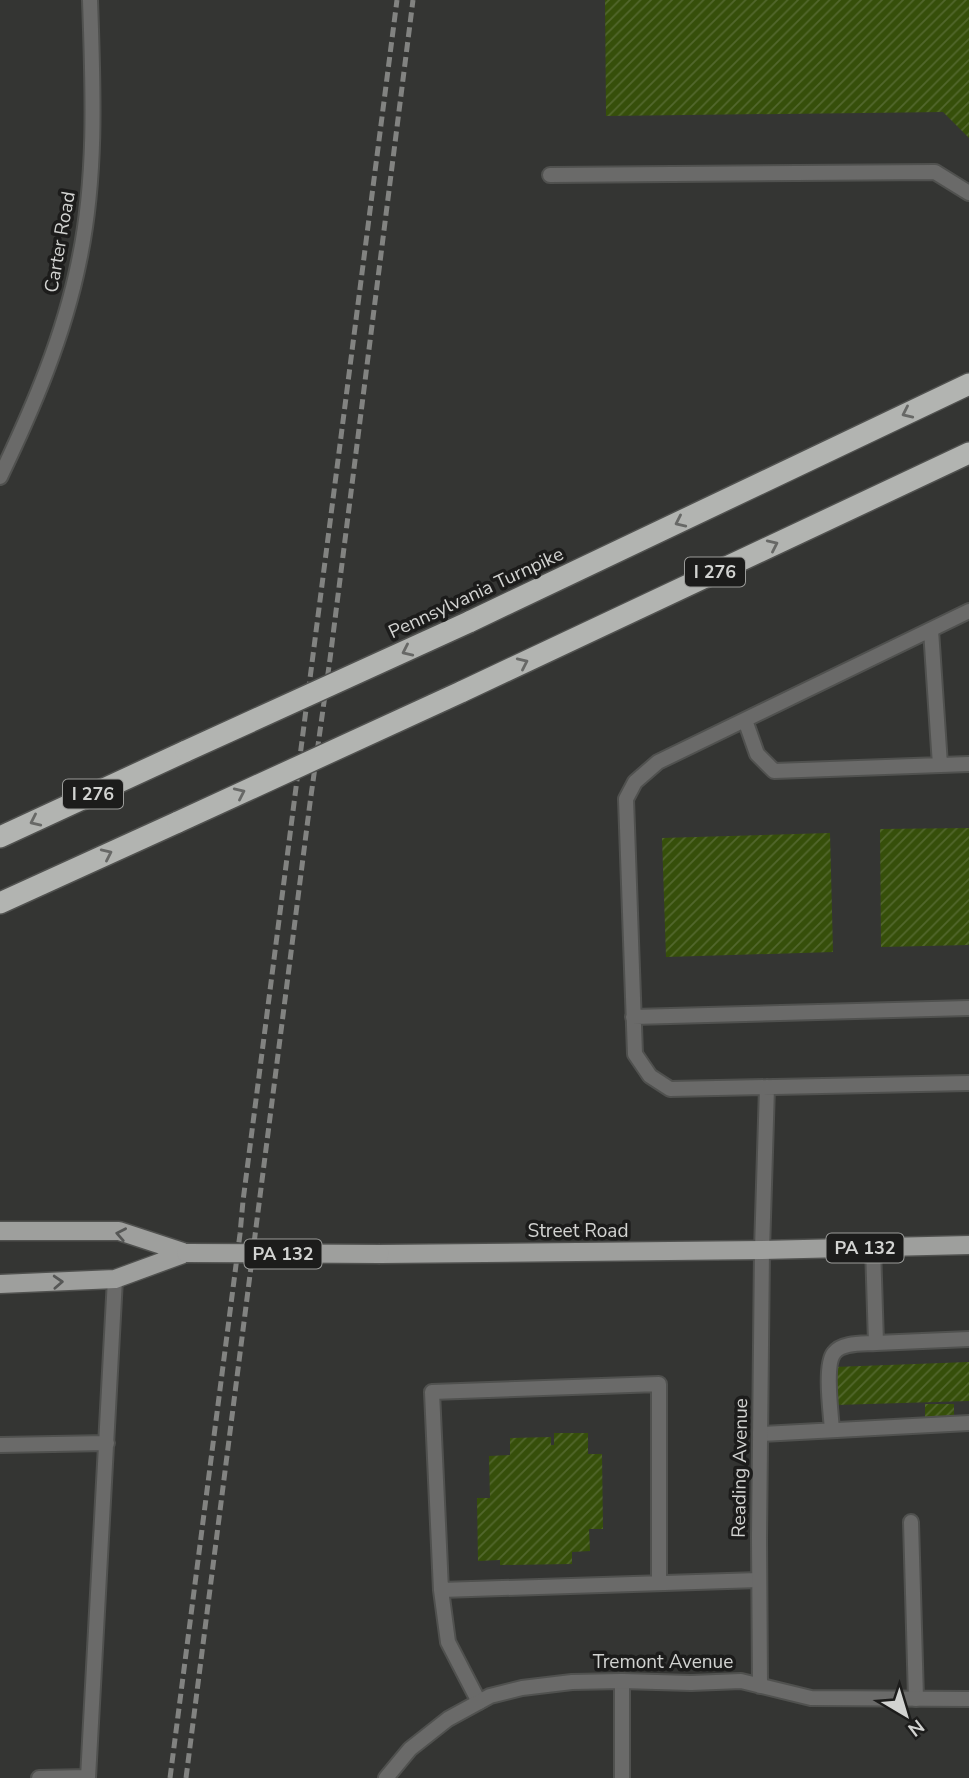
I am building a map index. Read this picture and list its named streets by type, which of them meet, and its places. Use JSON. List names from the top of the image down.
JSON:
{
  "streets": {
    "highway": ["I 276", "Pennsylvania Turnpike"],
    "main road": ["Street Road", "PA 132"],
    "street": ["Carter Road", "Reading Avenue", "Tremont Avenue"]
  },
  "crossings": [
    ["Street Road", "Reading Avenue"],
    ["Reading Avenue", "Tremont Avenue"]
  ],
  "north": "bottom right"
}
